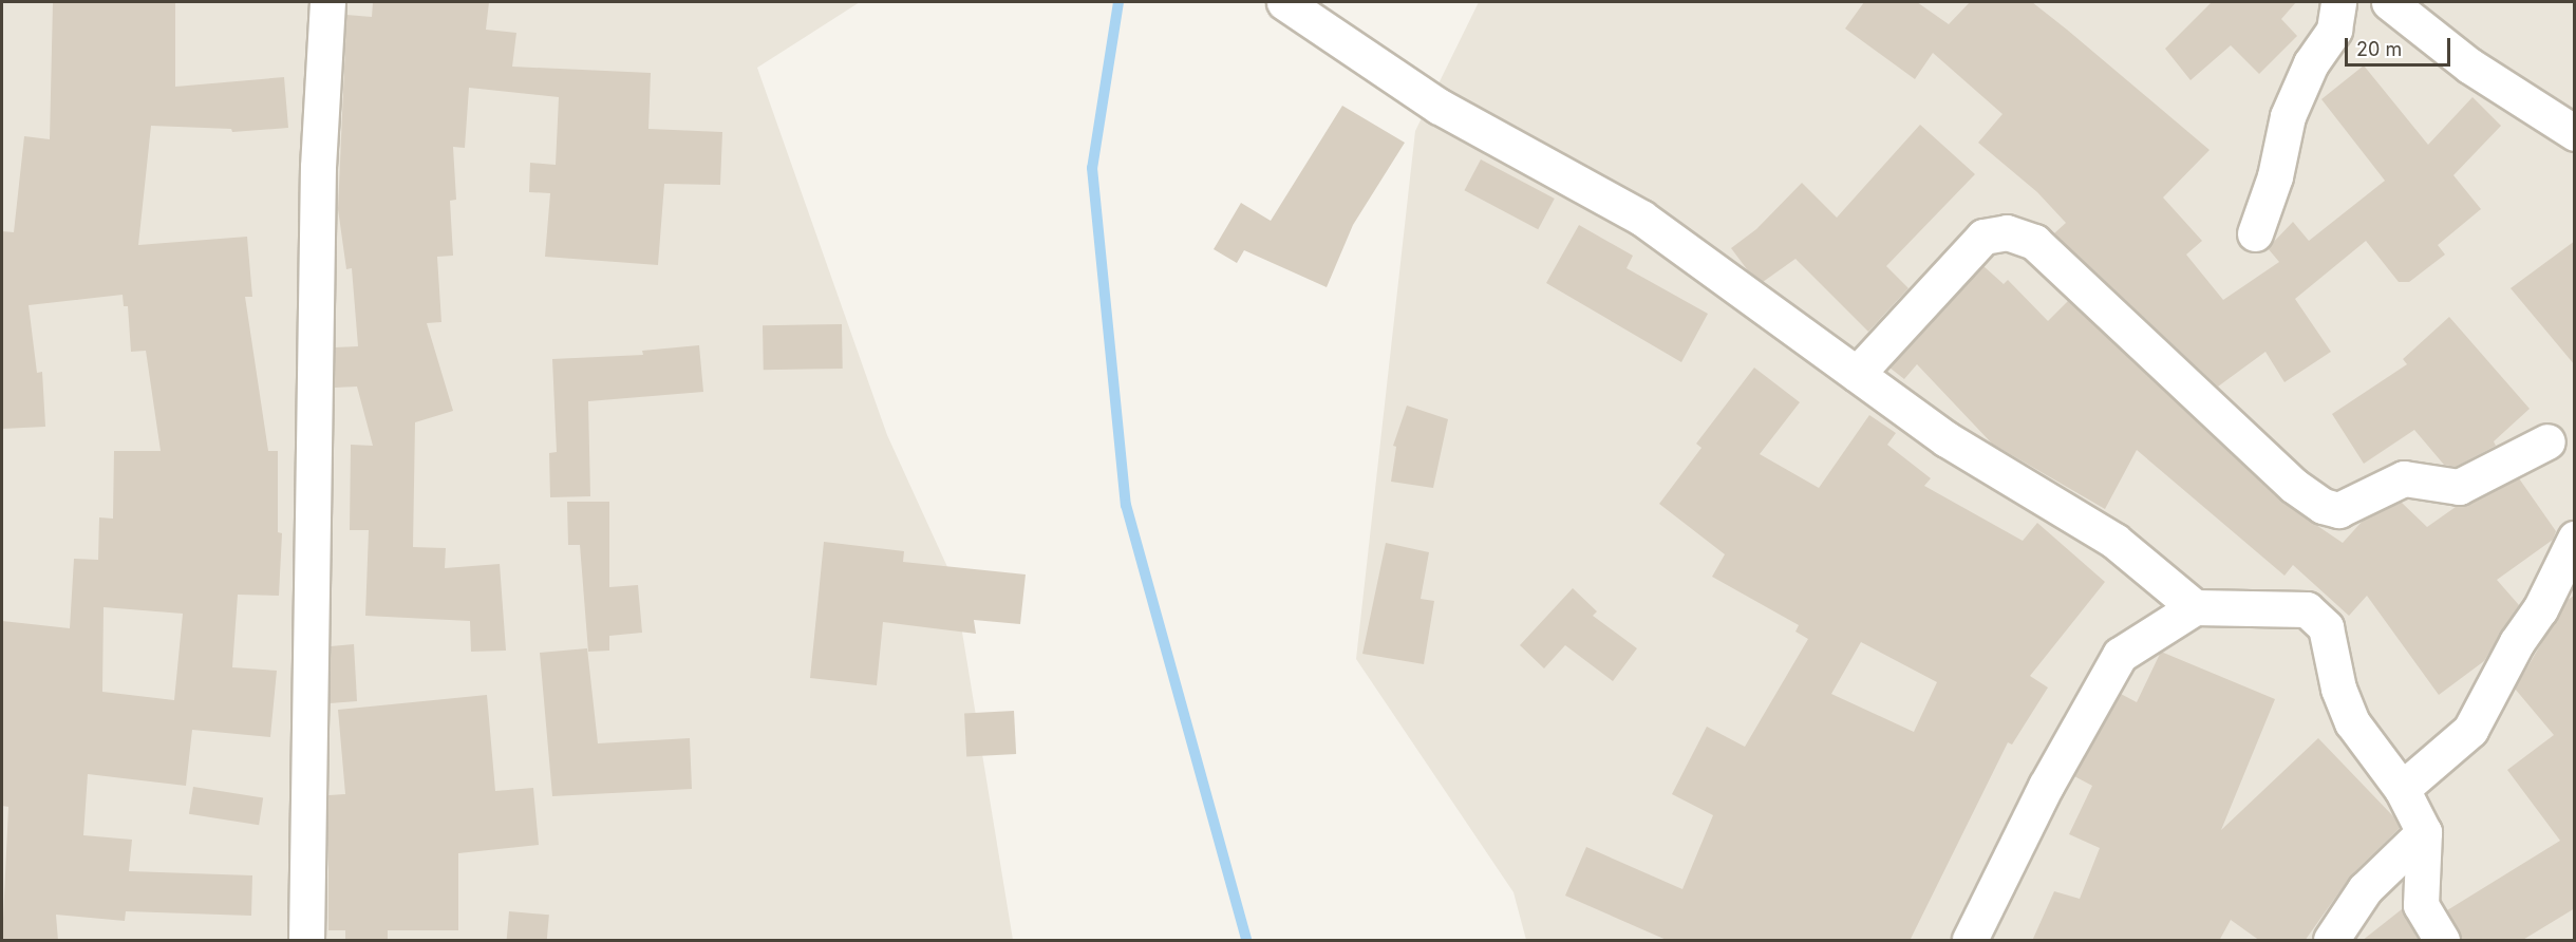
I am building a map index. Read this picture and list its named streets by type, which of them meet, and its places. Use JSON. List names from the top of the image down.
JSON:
{
  "scale_bar": "20 m"
}
